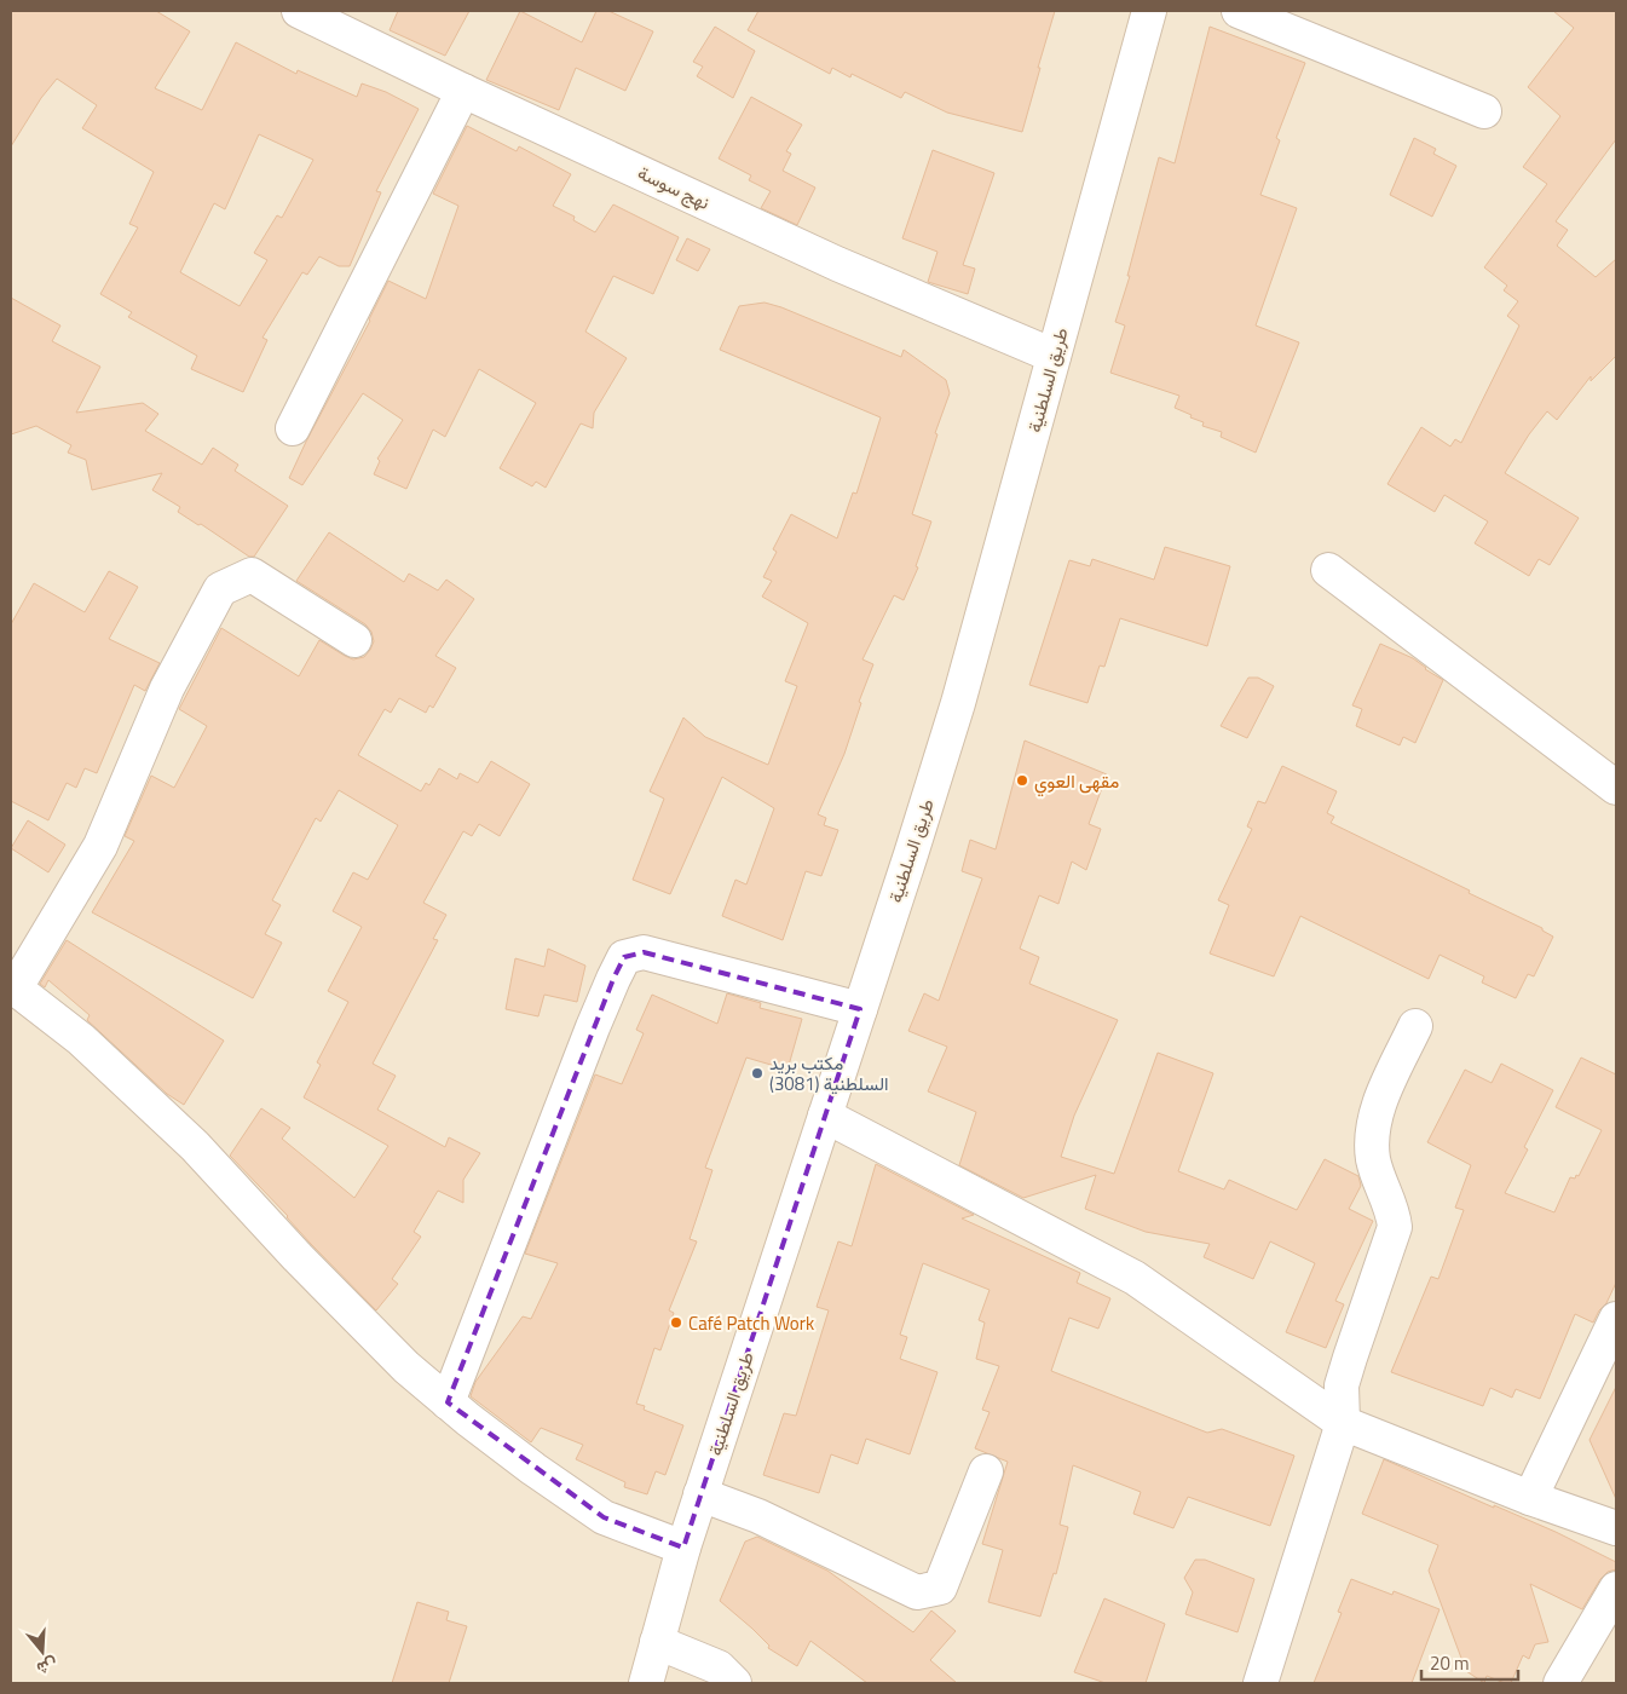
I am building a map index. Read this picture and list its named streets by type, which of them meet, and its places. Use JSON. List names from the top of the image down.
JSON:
{
  "streets": {
    "street": ["نهج سوسة", "طريق السلطنية"]
  },
  "crossings": [
    ["نهج سوسة", "طريق السلطنية"]
  ],
  "places": ["مقهى العوي", "مكتب بريد السلطنية (3081)", "Café Patch Work"],
  "scale_bar": "20 m",
  "north": "bottom"
}
